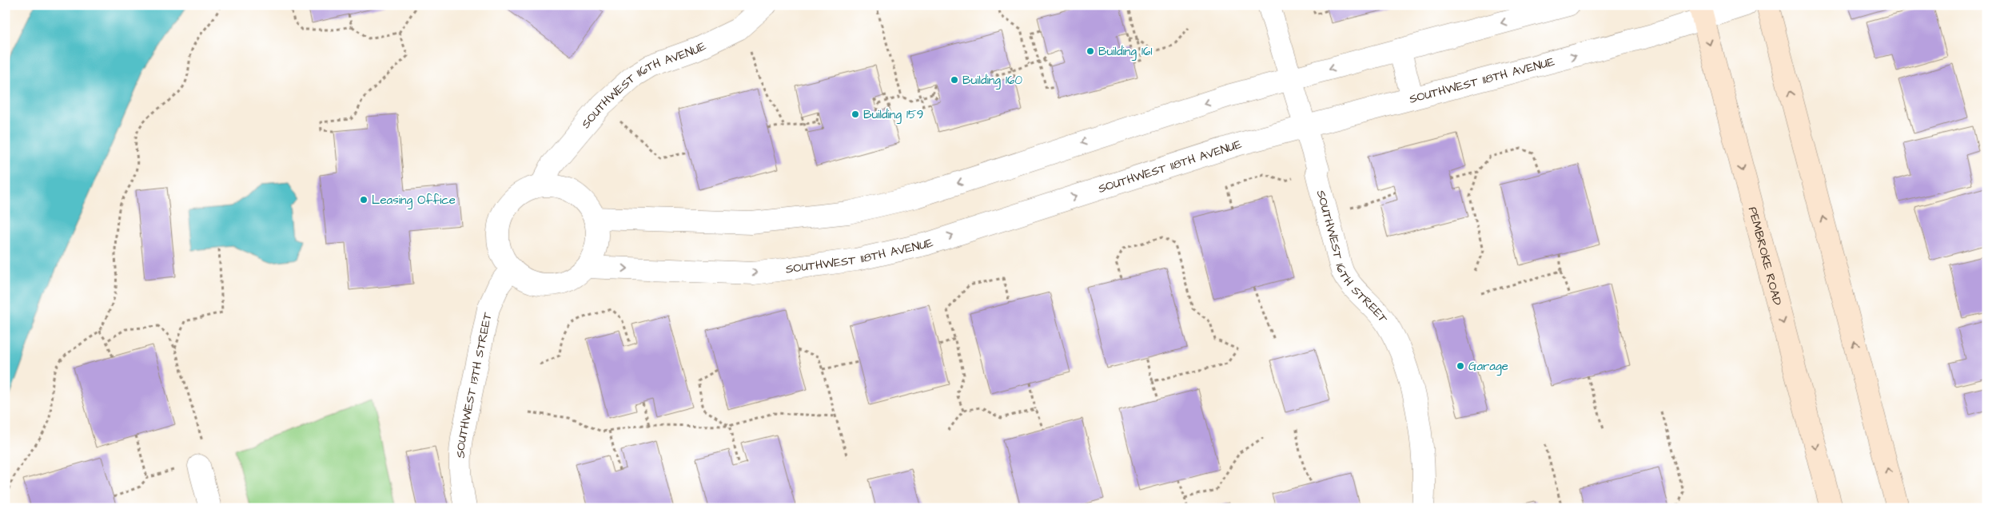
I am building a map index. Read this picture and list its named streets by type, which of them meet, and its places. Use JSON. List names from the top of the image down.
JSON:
{
  "streets": {
    "main road": ["PEMBROKE ROAD"],
    "street": [
      "SOUTHWEST 118TH AVENUE",
      "SOUTHWEST 116TH AVENUE",
      "SOUTHWEST 16TH STREET",
      "SOUTHWEST 13TH STREET"
    ]
  },
  "crossings": [
    ["SOUTHWEST 118TH AVENUE", "SOUTHWEST 116TH AVENUE"],
    ["SOUTHWEST 118TH AVENUE", "SOUTHWEST 16TH STREET"],
    ["SOUTHWEST 118TH AVENUE", "PEMBROKE ROAD"],
    ["SOUTHWEST 118TH AVENUE", "SOUTHWEST 13TH STREET"],
    ["SOUTHWEST 116TH AVENUE", "SOUTHWEST 13TH STREET"]
  ],
  "places": [
    "Building 161",
    "Building 160",
    "Building 159",
    "Leasing Office",
    "Garage"
  ]
}
